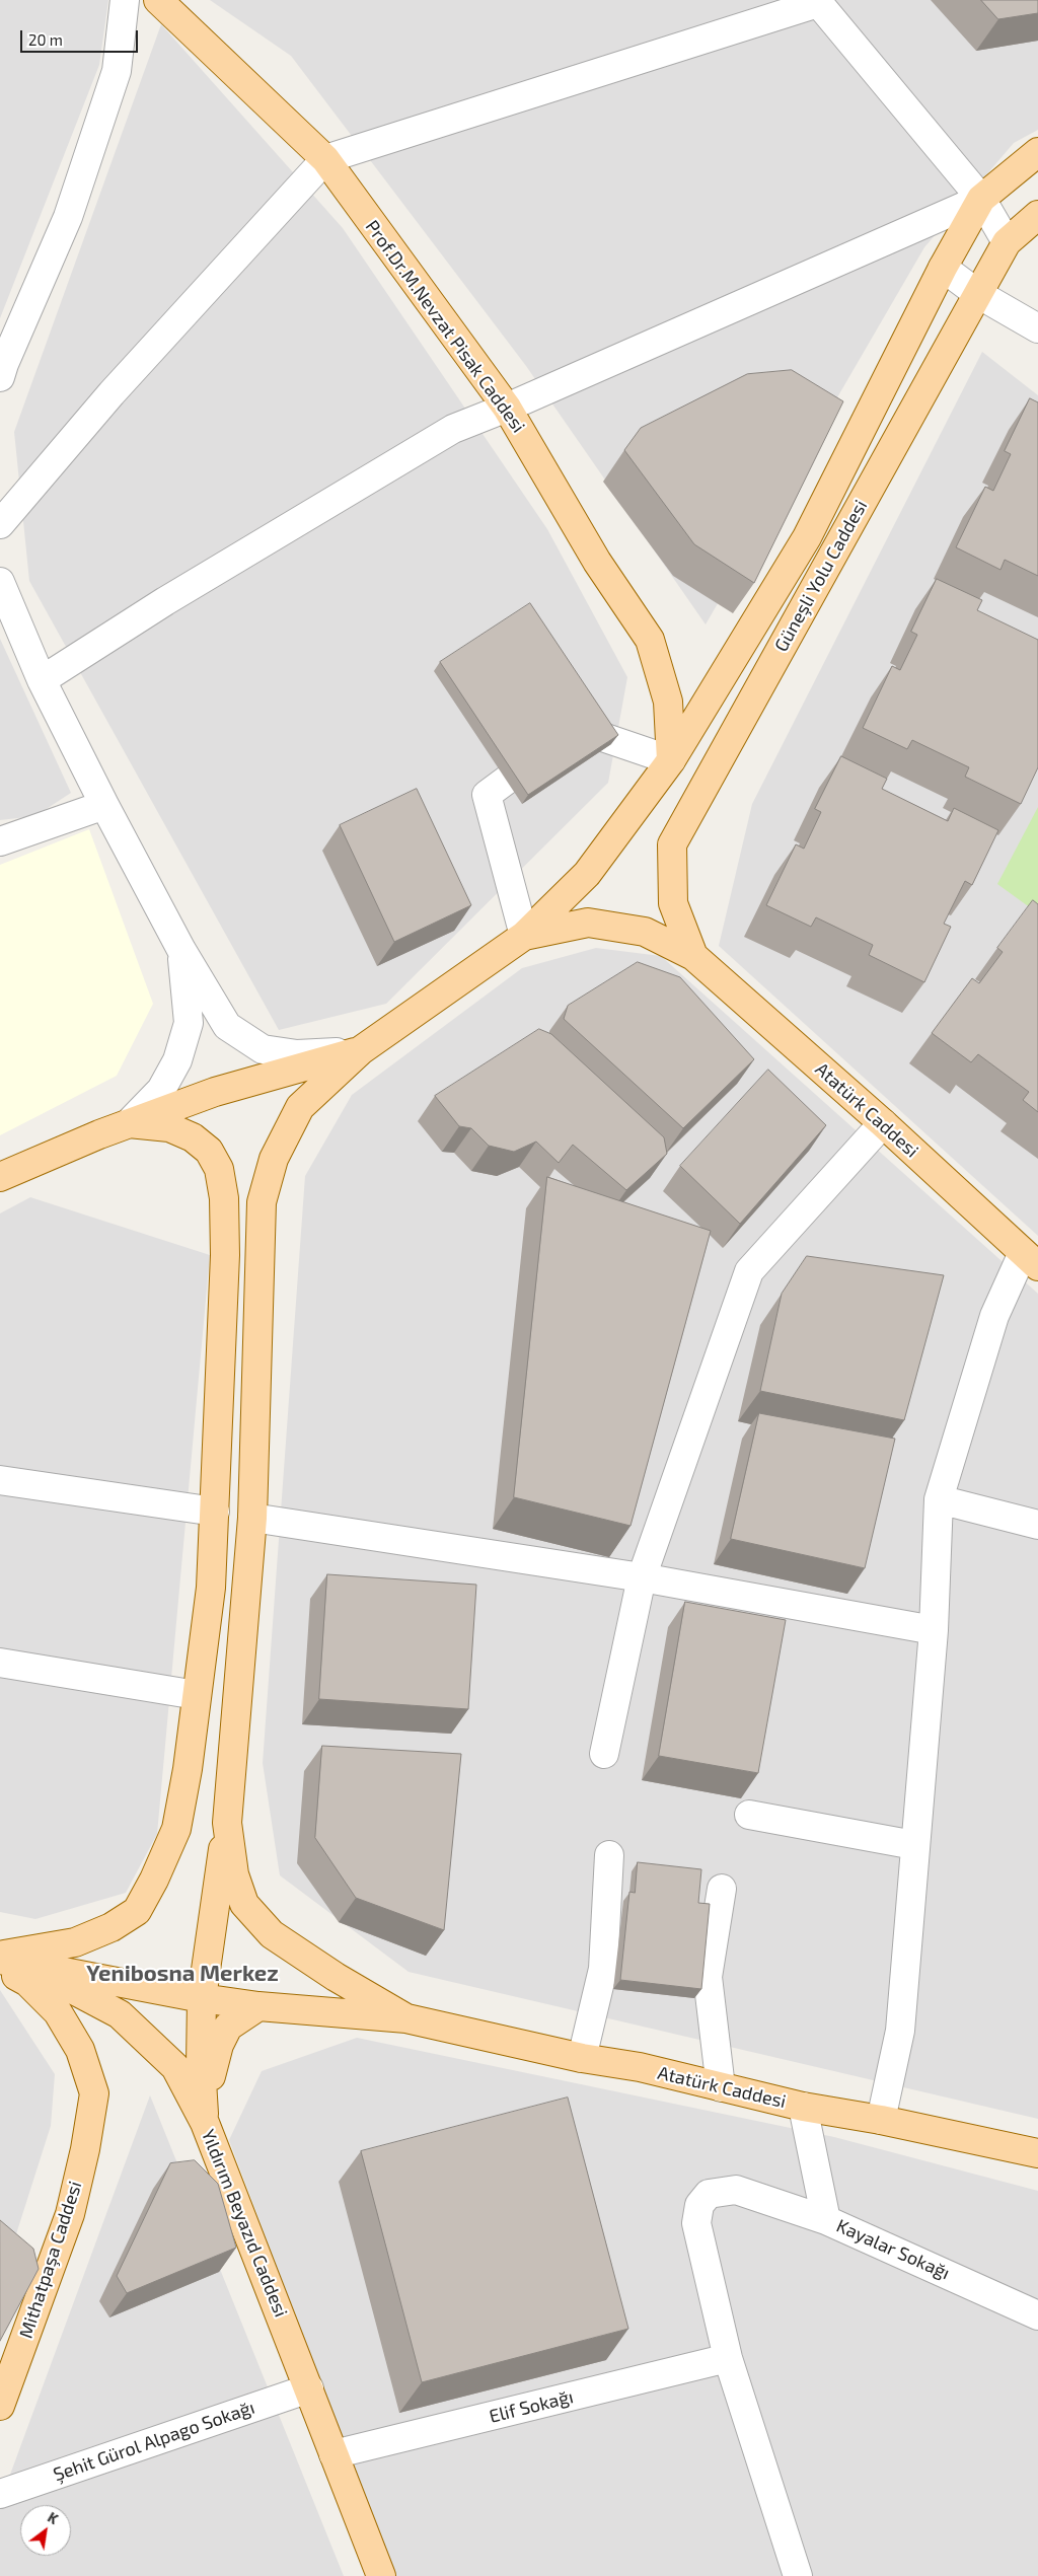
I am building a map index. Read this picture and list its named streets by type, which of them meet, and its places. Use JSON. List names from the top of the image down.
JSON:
{
  "streets": {
    "main road": [
      "Prof.Dr.M.Nevzat Pisak Caddesi",
      "Güneşli Yolu Caddesi",
      "Atatürk Caddesi",
      "Yıldırım Beyazıd Caddesi",
      "Mithatpaşa Caddesi"
    ],
    "street": ["Kayalar Sokağı", "Elif Sokağı", "Şehit Gürol Alpago Sokağı"]
  },
  "crossings": [
    ["Prof.Dr.M.Nevzat Pisak Caddesi", "Güneşli Yolu Caddesi"],
    ["Güneşli Yolu Caddesi", "Atatürk Caddesi"],
    ["Atatürk Caddesi", "Kayalar Sokağı"],
    ["Yıldırım Beyazıd Caddesi", "Mithatpaşa Caddesi"],
    ["Yıldırım Beyazıd Caddesi", "Elif Sokağı"],
    ["Yıldırım Beyazıd Caddesi", "Şehit Gürol Alpago Sokağı"]
  ],
  "districts": ["Yenibosna Merkez"],
  "scale_bar": "20 m",
  "north": "top right"
}
